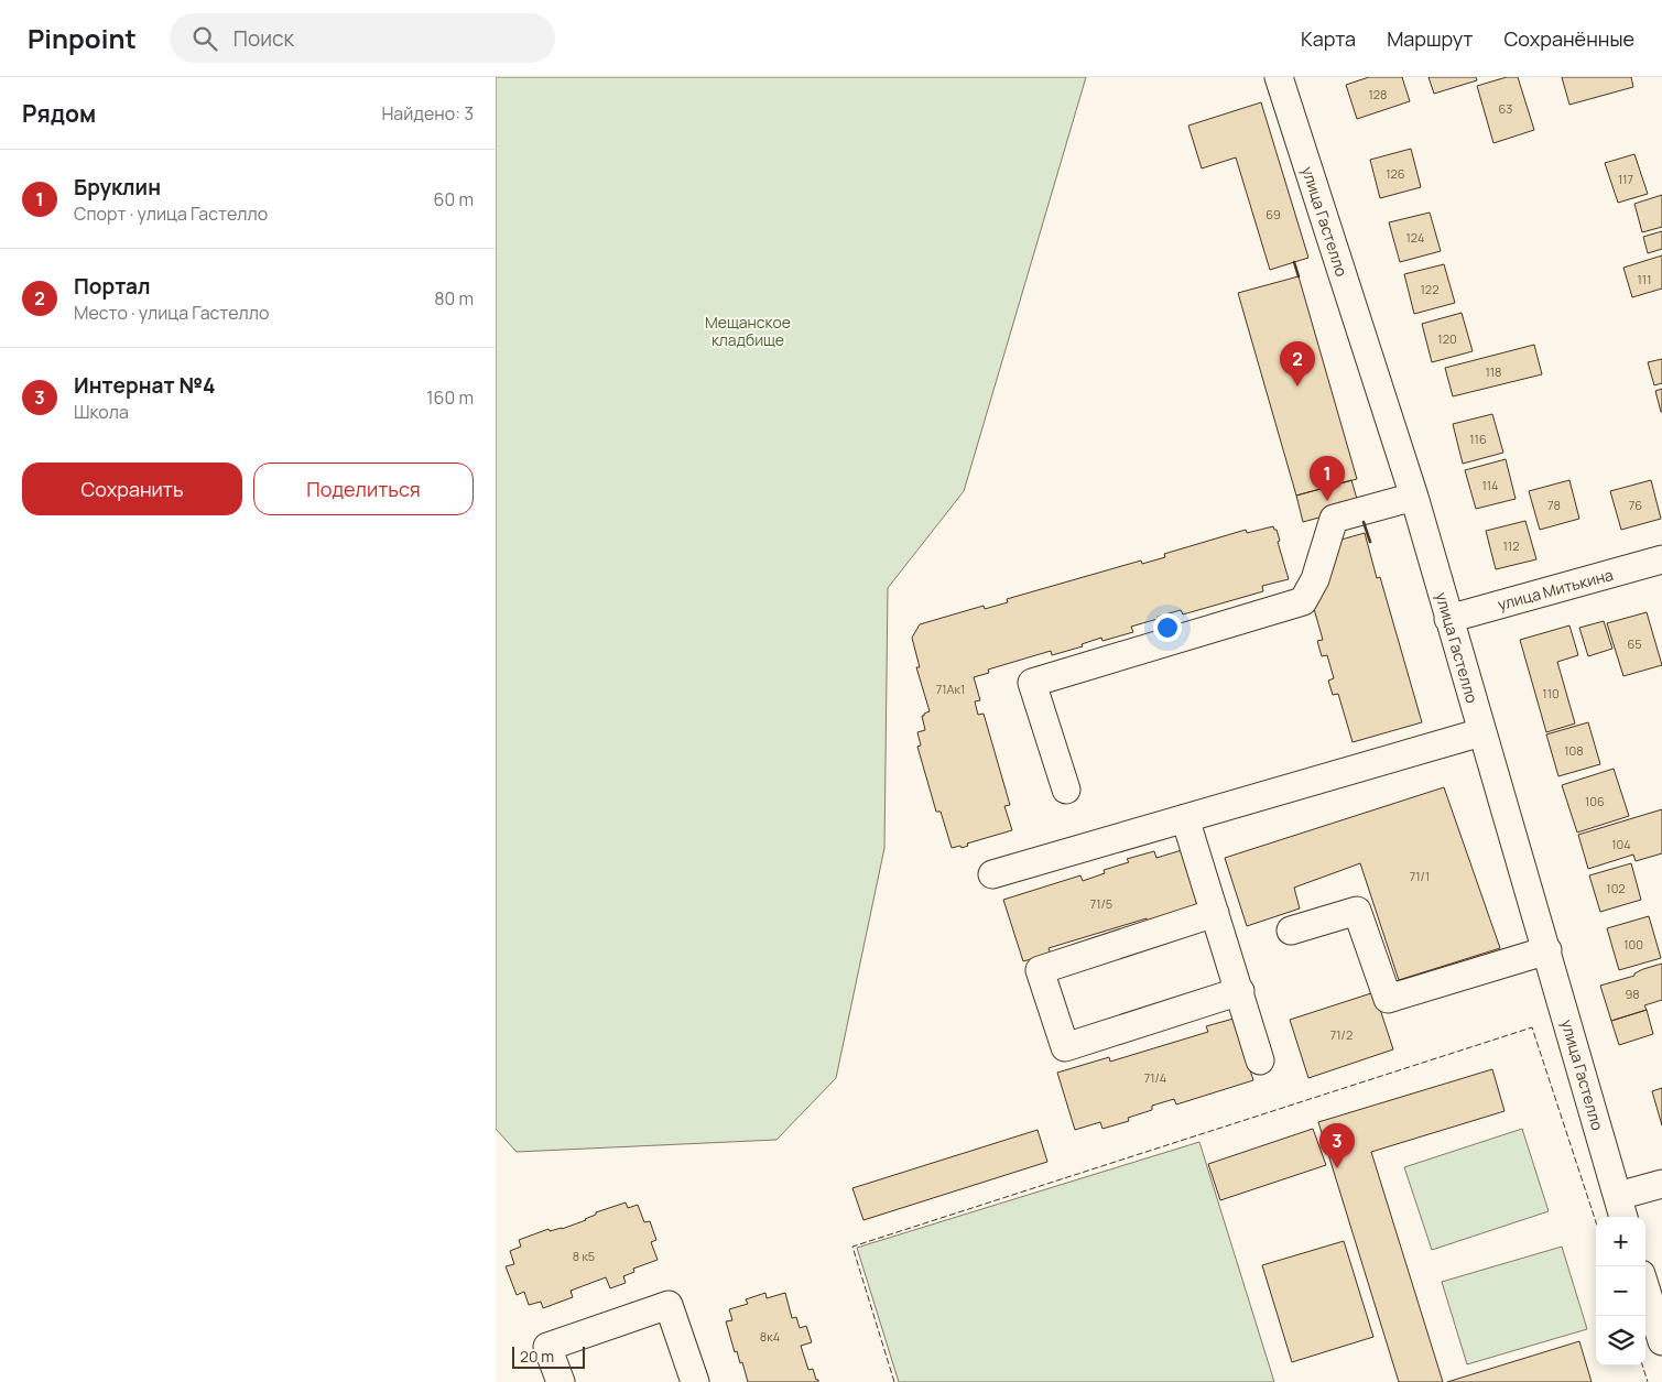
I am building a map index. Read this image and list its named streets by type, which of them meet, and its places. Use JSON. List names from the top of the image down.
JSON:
{
  "streets": {
    "street": ["улица Гастелло", "улица Митькина"]
  },
  "crossings": [
    ["улица Гастелло", "улица Митькина"]
  ],
  "parks": ["Мещанское кладбище"],
  "house_numbers": [
    "128",
    "63",
    "126",
    "117",
    "69",
    "124",
    "111",
    "122",
    "120",
    "118",
    "116",
    "114",
    "78",
    "76",
    "112",
    "65",
    "71Ак1",
    "110",
    "108",
    "106",
    "104",
    "71/1",
    "102",
    "71/5",
    "100",
    "98",
    "71/2",
    "71/4",
    "8 к5",
    "8к4"
  ],
  "scale_bar": "20 m",
  "page": {
    "header": "Pinpoint",
    "search": "Поиск",
    "nav": ["Карта", "Маршрут", "Сохранённые"],
    "heading": ["Рядом", "Найдено: 3"],
    "list": [
      {
        "mark": "1",
        "name": "Бруклин",
        "note": "Спорт · улица Гастелло",
        "value": "60 m"
      },
      {
        "mark": "2",
        "name": "Портал",
        "note": "Место · улица Гастелло",
        "value": "80 m"
      },
      {
        "mark": "3",
        "name": "Интернат №4",
        "note": "Школа",
        "value": "160 m"
      }
    ],
    "pins": ["2", "1", "3"],
    "buttons": ["Сохранить", "Поделиться"],
    "map_buttons": ["+", "−"],
    "scale": "20 m"
  }
}
